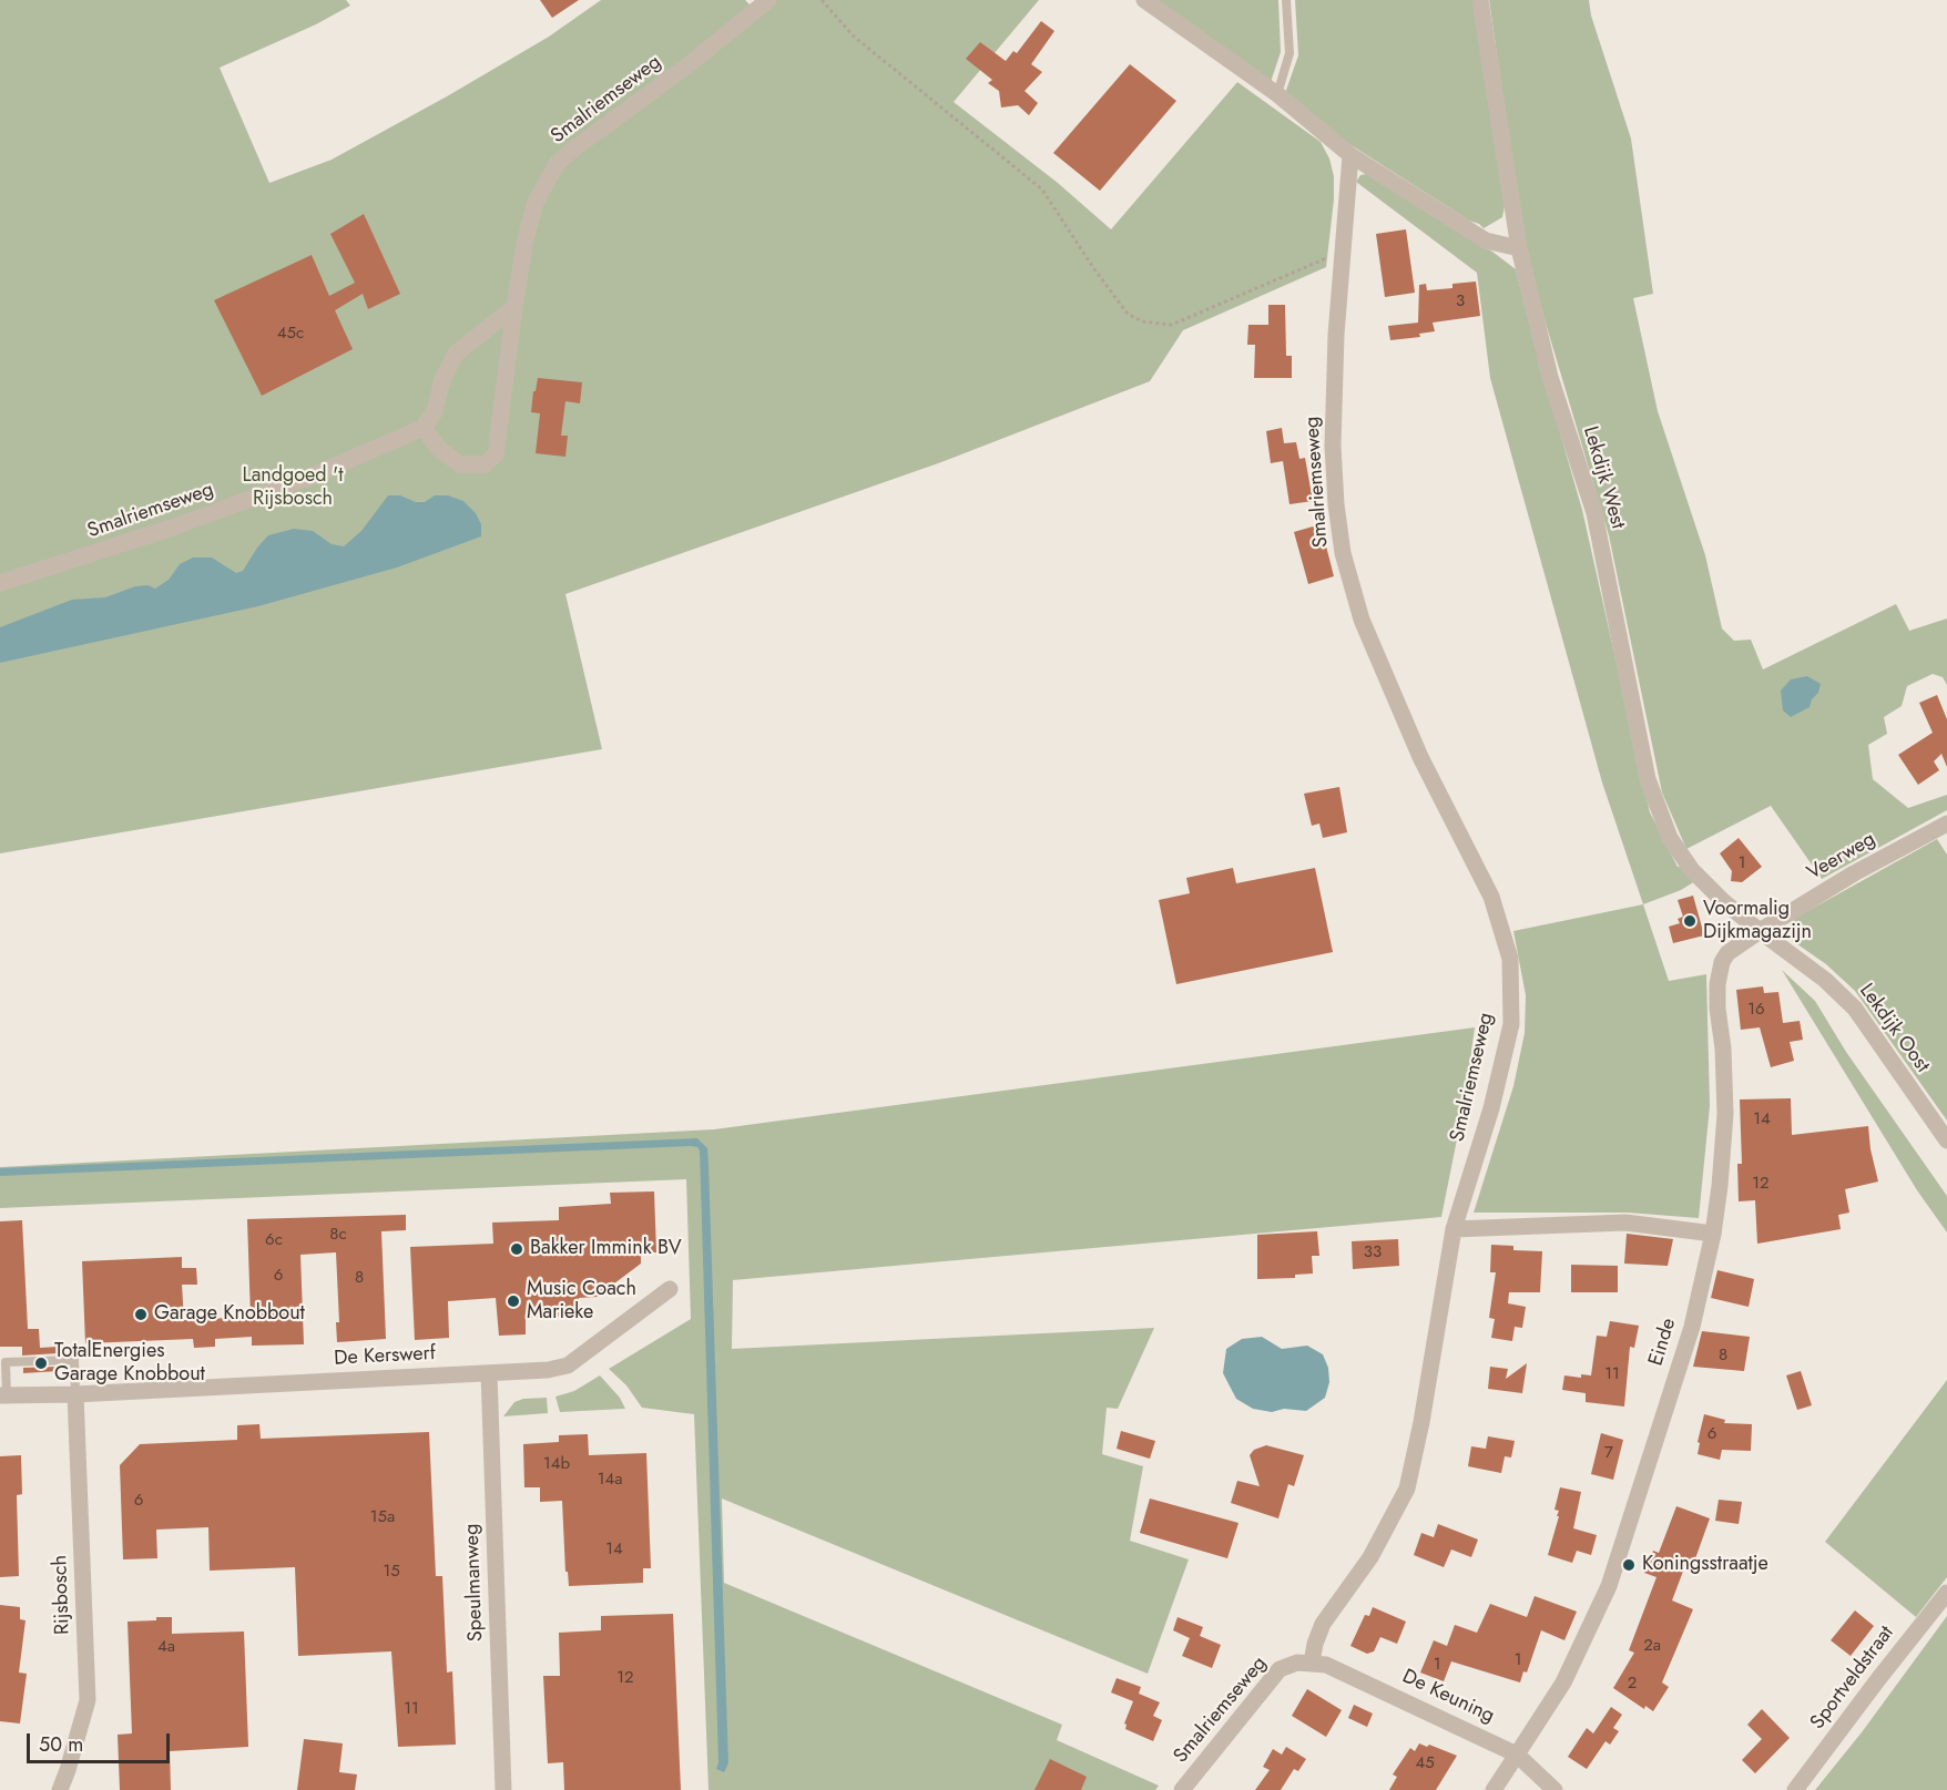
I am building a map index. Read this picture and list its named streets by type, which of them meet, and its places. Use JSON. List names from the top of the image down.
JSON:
{
  "streets": {
    "street": [
      "Smalriemseweg",
      "Lekdijk West",
      "Veerweg",
      "Lekdijk Oost",
      "Einde",
      "De Kerswerf",
      "Speulmanweg",
      "Rijsbosch",
      "Sportveldstraat",
      "De Keuning"
    ]
  },
  "crossings": [
    ["Smalriemseweg", "De Keuning"],
    ["Lekdijk West", "Veerweg"],
    ["Lekdijk West", "Lekdijk Oost"],
    ["Lekdijk West", "Einde"],
    ["Veerweg", "Lekdijk Oost"],
    ["Veerweg", "Einde"],
    ["Lekdijk Oost", "Einde"],
    ["Einde", "De Keuning"],
    ["De Kerswerf", "Speulmanweg"],
    ["De Kerswerf", "Rijsbosch"]
  ],
  "parks": ["Landgoed 't Rijsbosch"],
  "places": [
    "Voormalig Dijkmagazijn",
    "Bakker Immink BV",
    "Music Coach Marieke",
    "Garage Knobbout",
    "TotalEnergies Garage Knobbout",
    "Koningsstraatje"
  ],
  "house_numbers": [
    "3",
    "45c",
    "1",
    "16",
    "14",
    "12",
    "8c",
    "6c",
    "33",
    "6",
    "8",
    "8",
    "11",
    "6",
    "7",
    "14b",
    "14a",
    "6",
    "15a",
    "14",
    "15",
    "2a",
    "4a",
    "1",
    "1",
    "12",
    "2",
    "11",
    "45"
  ],
  "scale_bar": "50 m"
}
